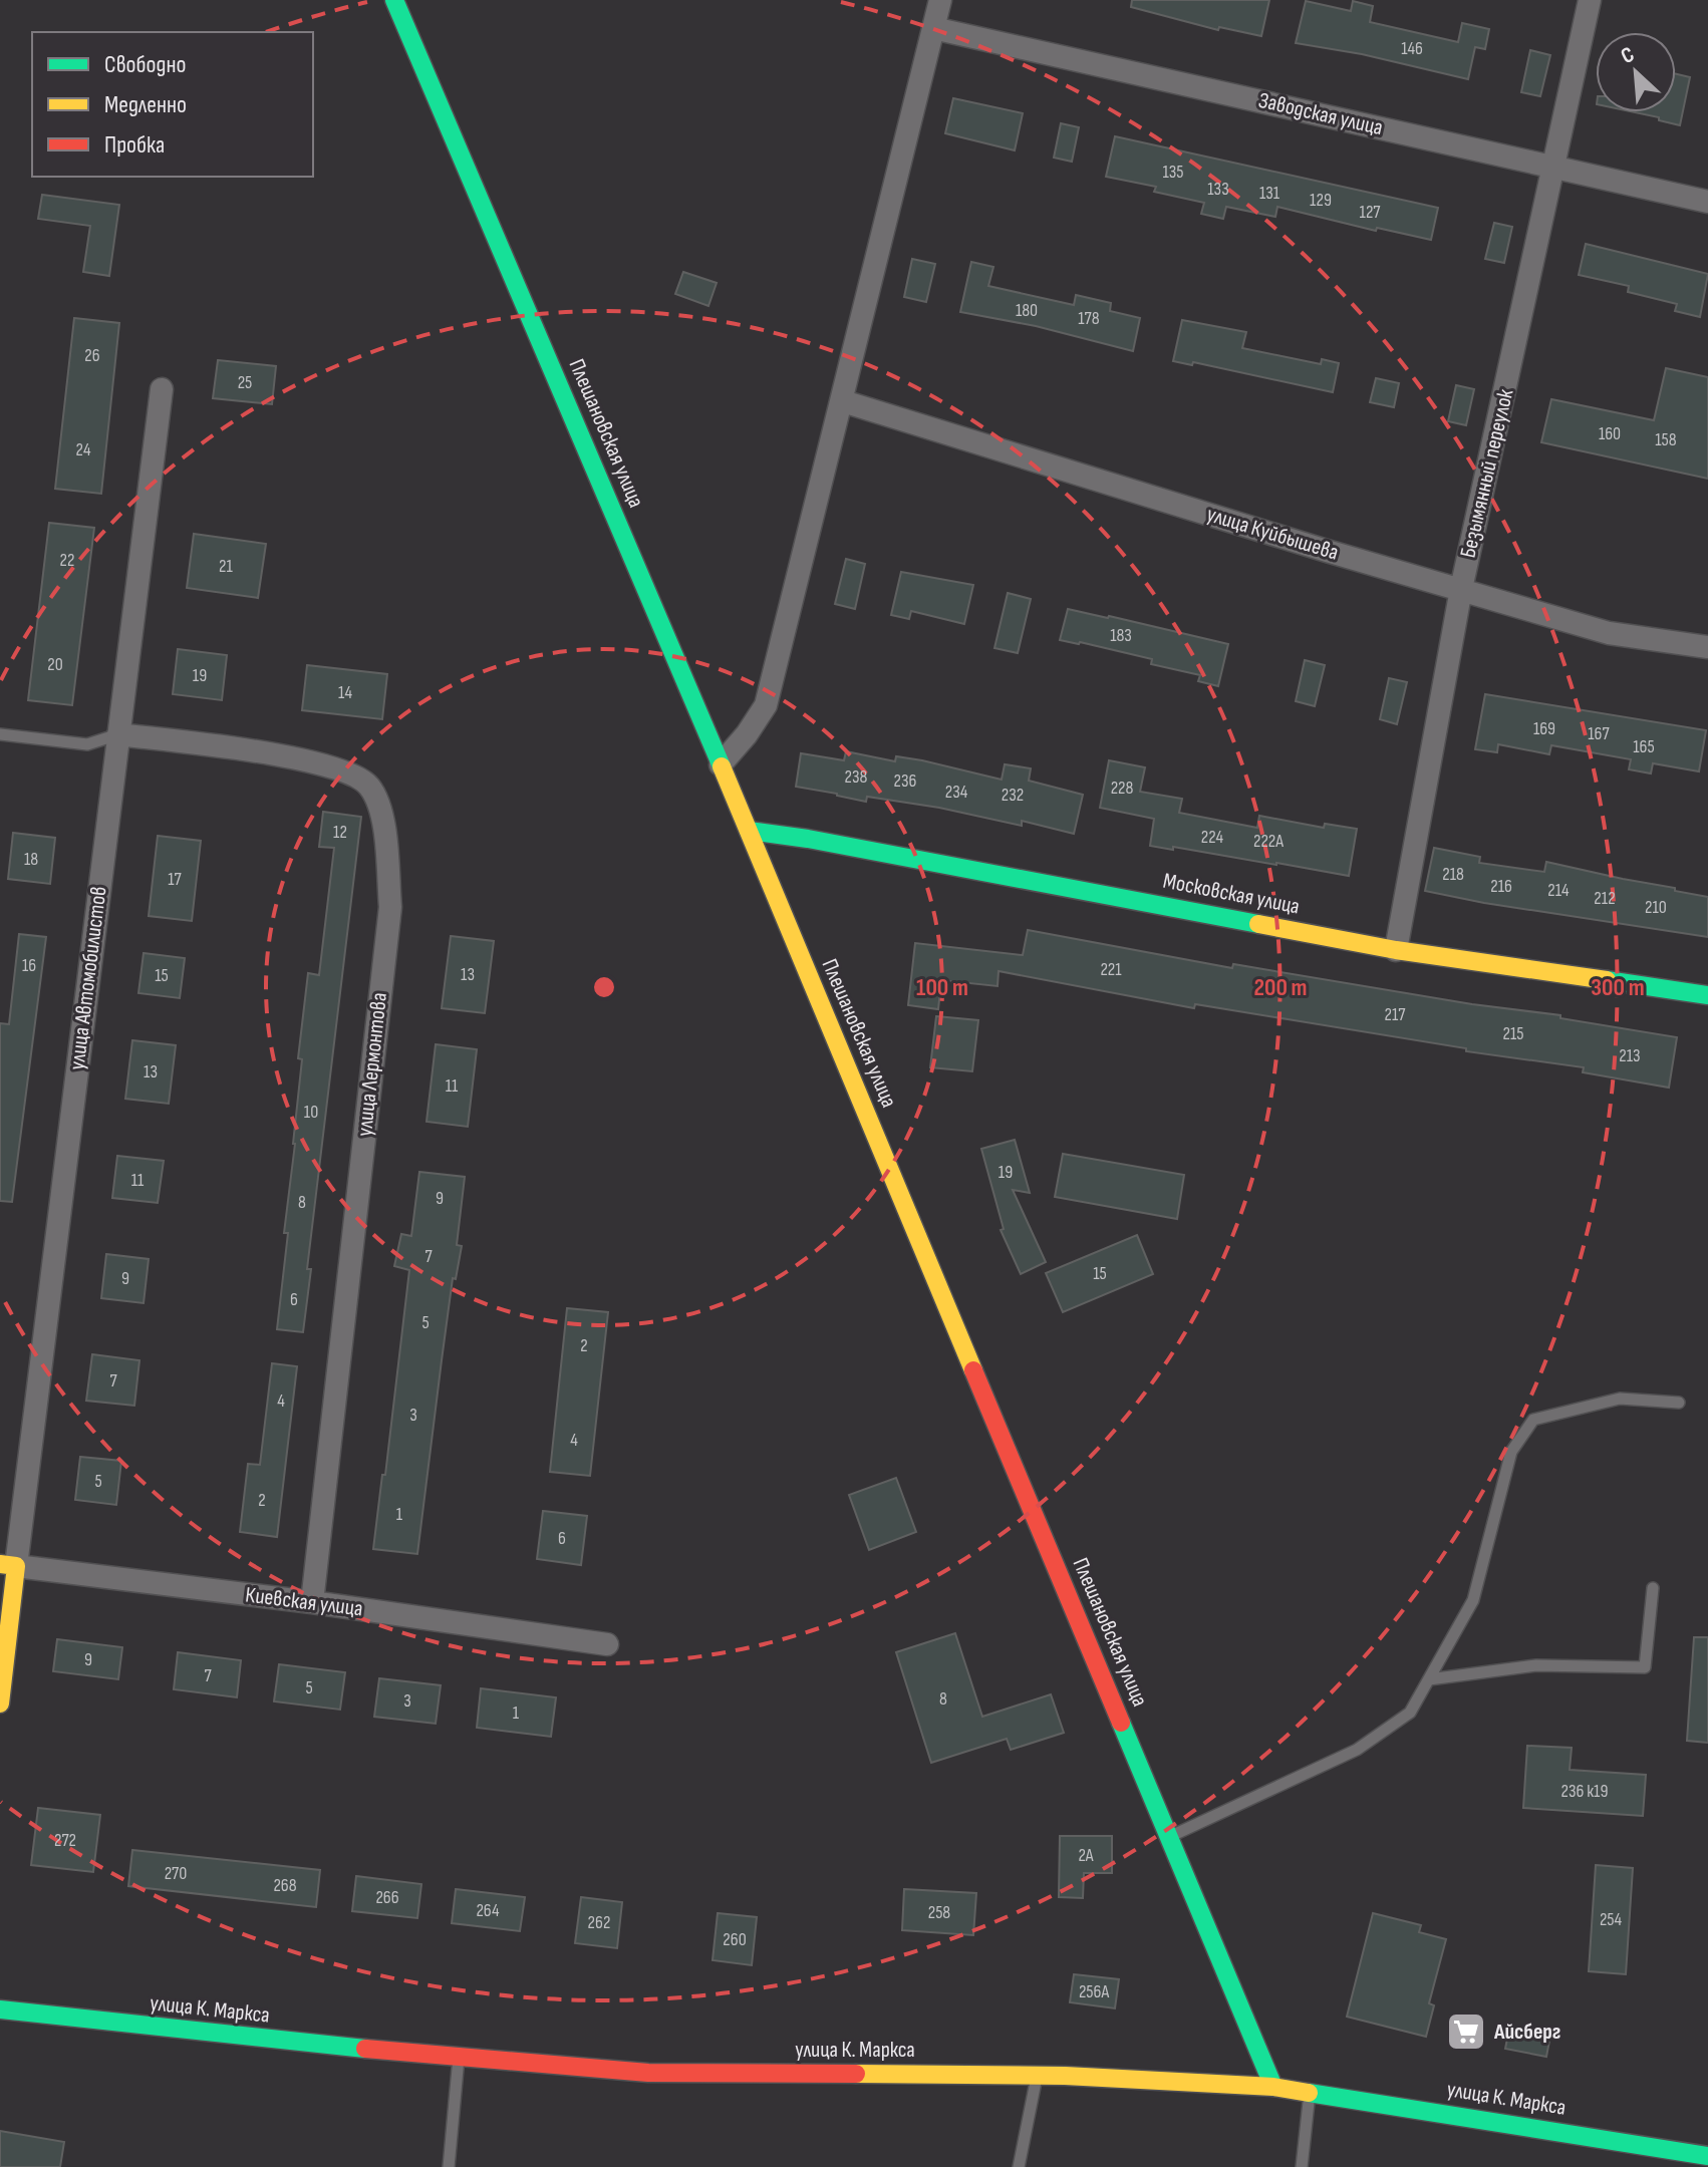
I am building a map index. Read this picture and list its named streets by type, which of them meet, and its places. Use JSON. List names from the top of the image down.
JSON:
{
  "streets": {
    "main road": ["Плешановская улица", "Московская улица", "улица К. Маркса"],
    "street": [
      "Заводская улица",
      "Безымянный переулок",
      "улица Куйбышева",
      "улица Автомобилистов",
      "улица Лермонтова",
      "Киевская улица"
    ]
  },
  "crossings": [
    ["Заводская улица", "Безымянный переулок"],
    ["Плешановская улица", "Московская улица"],
    ["Плешановская улица", "улица К. Маркса"],
    ["Безымянный переулок", "улица Куйбышева"],
    ["Безымянный переулок", "Московская улица"],
    ["улица Автомобилистов", "улица Лермонтова"],
    ["улица Автомобилистов", "Киевская улица"],
    ["улица Лермонтова", "Киевская улица"]
  ],
  "places": {
    "supermarket": ["Айсберг"]
  },
  "house_numbers": [
    "146",
    "135",
    "133",
    "131",
    "129",
    "127",
    "180",
    "178",
    "26",
    "25",
    "160",
    "158",
    "24",
    "22",
    "21",
    "183",
    "20",
    "19",
    "14",
    "169",
    "167",
    "165",
    "238",
    "236",
    "228",
    "234",
    "232",
    "12",
    "224",
    "222А",
    "18",
    "218",
    "17",
    "216",
    "214",
    "212",
    "210",
    "16",
    "221",
    "13",
    "15",
    "217",
    "215",
    "213",
    "13",
    "11",
    "10",
    "19",
    "11",
    "9",
    "8",
    "7",
    "15",
    "9",
    "6",
    "5",
    "2",
    "7",
    "4",
    "3",
    "4",
    "5",
    "2",
    "1",
    "6",
    "9",
    "7",
    "5",
    "8",
    "3",
    "1",
    "236 к19",
    "272",
    "2А",
    "270",
    "268",
    "266",
    "264",
    "258",
    "254",
    "262",
    "260",
    "256А"
  ],
  "legend": ["Свободно", "Медленно", "Пробка"],
  "north": "top left",
  "rings": ["100 m", "200 m", "300 m"]
}
